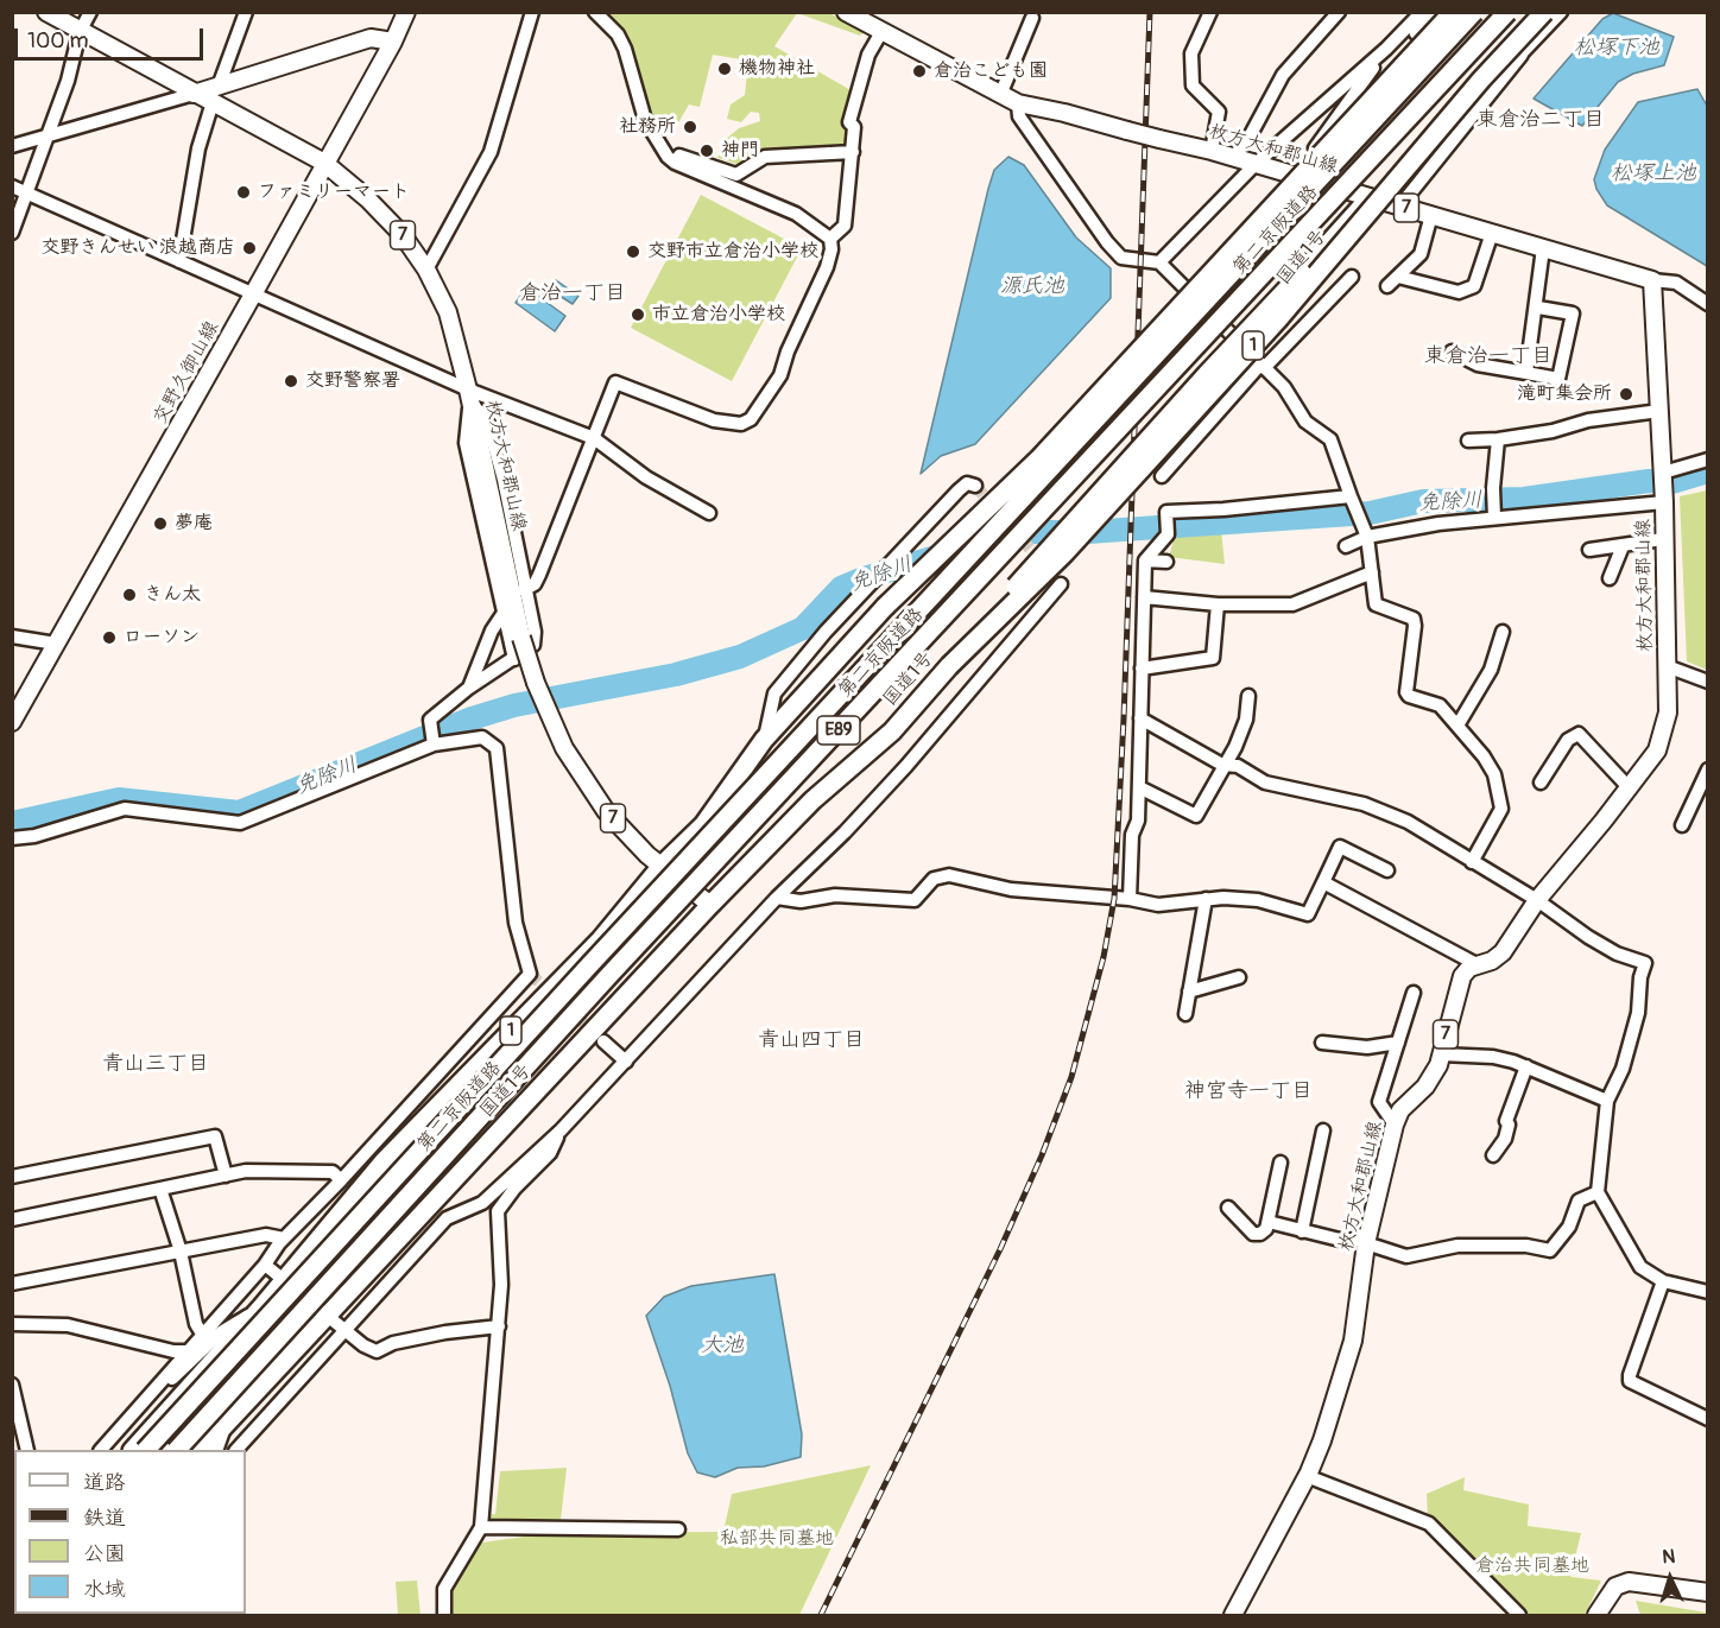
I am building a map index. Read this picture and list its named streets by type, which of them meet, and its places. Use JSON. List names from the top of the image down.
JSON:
{
  "streets": {
    "highway": [
      "第二京阪道路",
      "国道1号",
      "1",
      "E89"
    ],
    "main road": ["枚方大和郡山線", "7", "交野久御山線"]
  },
  "crossings": [
    ["枚方大和郡山線", "国道1号"],
    ["枚方大和郡山線", "交野久御山線"]
  ],
  "districts": [
    "東倉治二丁目",
    "倉治一丁目",
    "東倉治一丁目",
    "青山四丁目",
    "青山三丁目",
    "神宮寺一丁目"
  ],
  "water": [
    "松塚下池",
    "松塚上池",
    "源氏池",
    "免除川",
    "大池"
  ],
  "parks": ["私部共同墓地", "倉治共同墓地"],
  "places": [
    "機物神社",
    "倉治こども園",
    "社務所",
    "神門",
    "ファミリーマート",
    "交野きんせい 浪越商店",
    "交野市立倉治小学校",
    "市立倉治小学校",
    "交野警察署",
    "滝町集会所",
    "夢庵",
    "きん太",
    "ローソン"
  ],
  "legend": [
    "道路",
    "鉄道",
    "公園",
    "水域"
  ],
  "scale_bar": "100 m",
  "north": "top"
}
